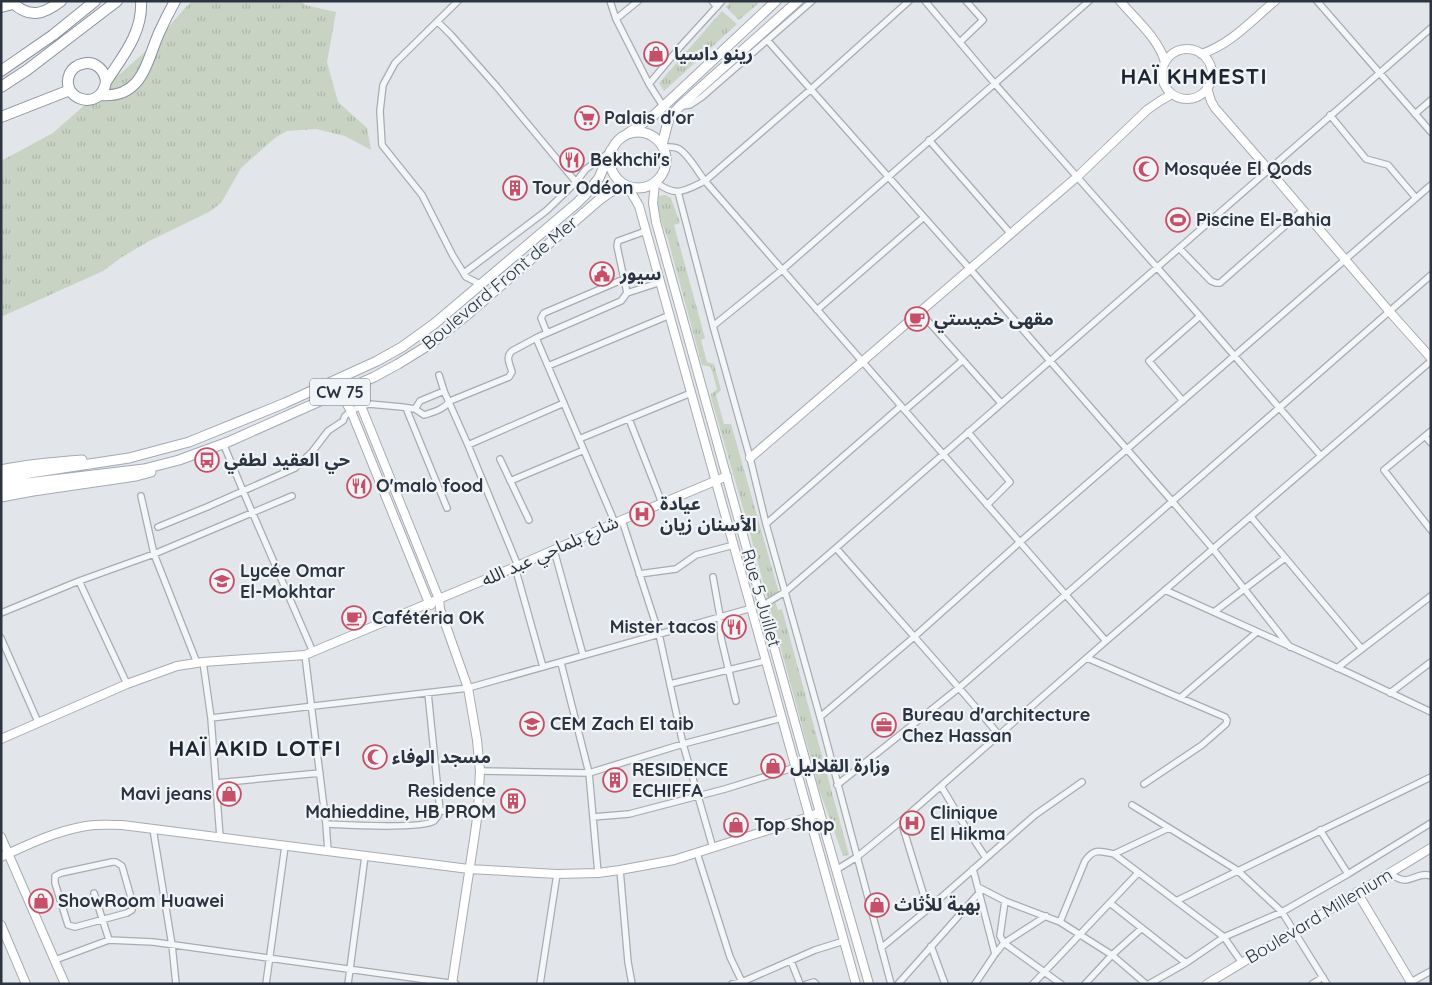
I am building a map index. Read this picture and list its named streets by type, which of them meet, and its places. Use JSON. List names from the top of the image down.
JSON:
{
  "streets": {
    "main road": [
      "Boulevard Front de Mer",
      "CW 75",
      "شارع بلماحي عبد الله",
      "Rue 5 Juillet",
      "Boulevard Millenium"
    ]
  },
  "crossings": [
    ["Boulevard Front de Mer", "CW 75"],
    ["Boulevard Front de Mer", "Rue 5 Juillet"],
    ["CW 75", "Rue 5 Juillet"],
    ["شارع بلماحي عبد الله", "Rue 5 Juillet"]
  ],
  "districts": ["HAÏ KHMESTI", "HAÏ AKID LOTFI"],
  "places": {
    "shop": [
      "رينو داسيا",
      "وزارة القلاليل",
      "Mavi jeans",
      "Top Shop",
      "ShowRoom Huawei",
      "بهية للأثاث"
    ],
    "supermarket": ["Palais d'or"],
    "restaurant": ["Bekhchi's", "O'malo food", "Mister tacos"],
    "mosque": ["Mosquée El Qods", "مسجد الوفاء"],
    "building": ["Tour Odéon", "RESIDENCE ECHIFFA", "Residence Mahieddine, HB PROM"],
    "sports": ["Piscine El-Bahia"],
    "public building": ["سيور"],
    "cafe": ["مقهى خميستي", "Cafétéria OK"],
    "bus stop": ["حي العقيد لطفي"],
    "hospital": ["عيادة الأسنان زيان", "Clinique El Hikma"],
    "school or university": ["Lycée Omar El-Mokhtar", "CEM Zach El taib"],
    "office": ["Bureau d'architecture Chez Hassan"]
  }
}
